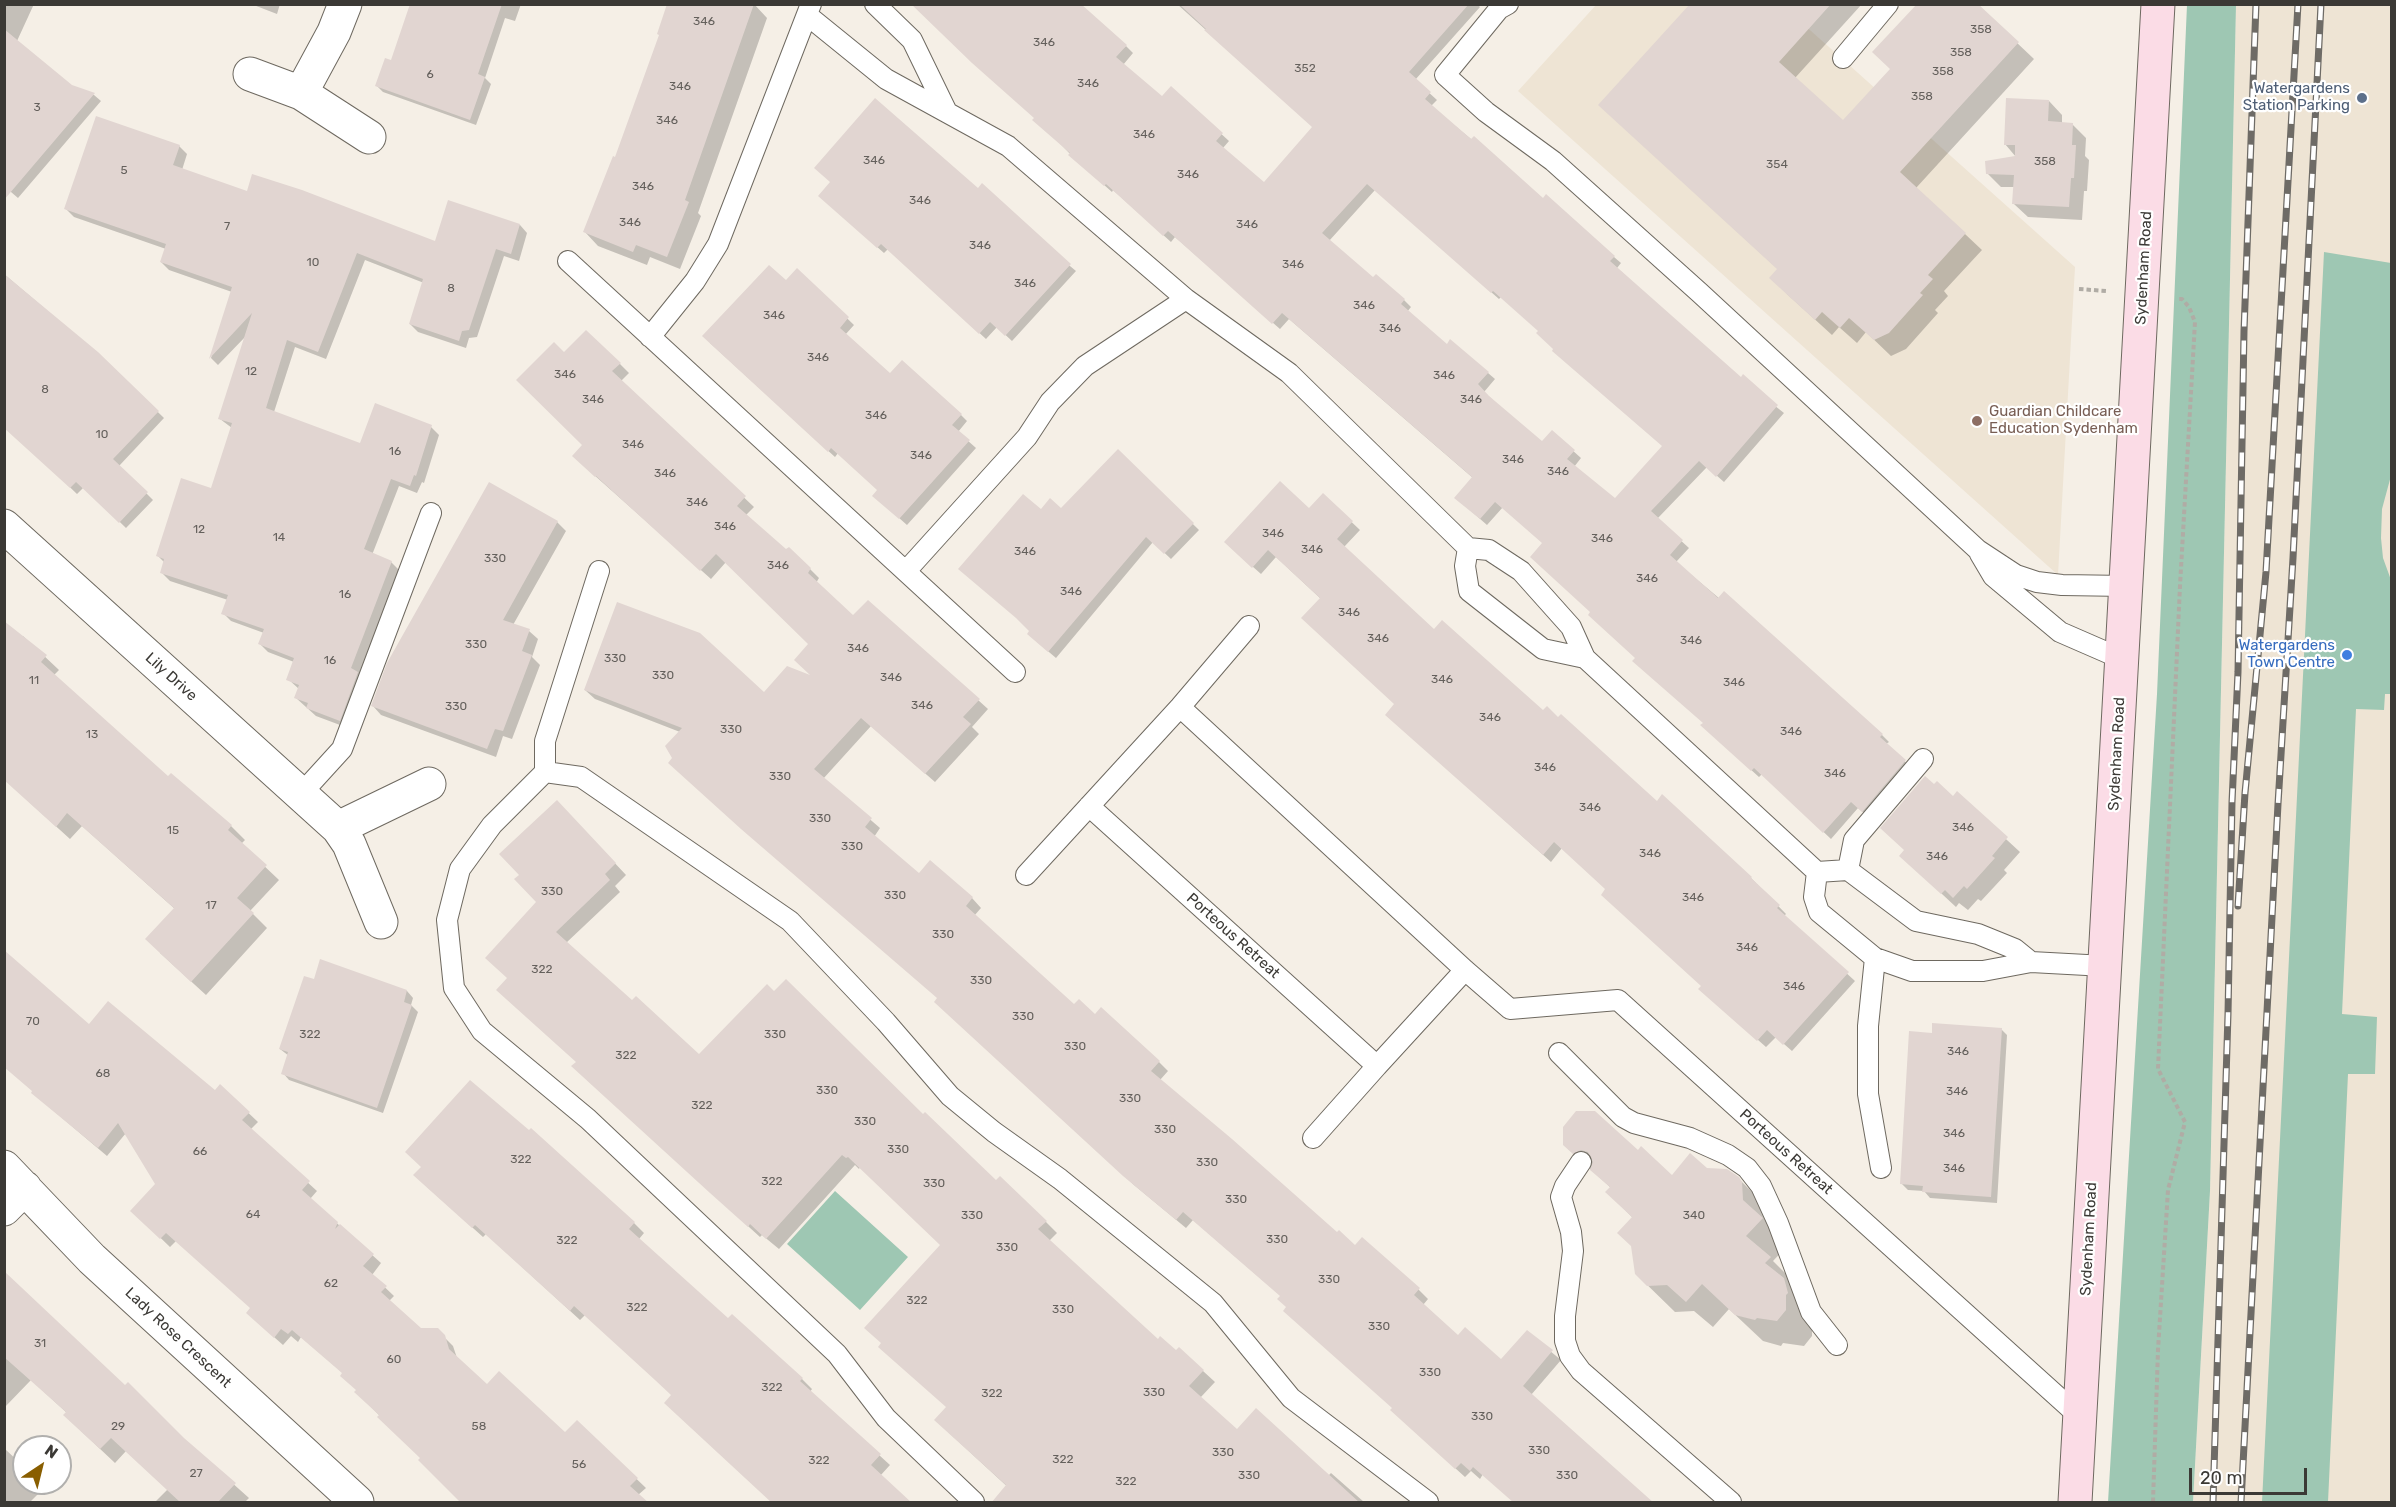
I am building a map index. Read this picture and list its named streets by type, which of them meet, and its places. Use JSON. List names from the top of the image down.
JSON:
{
  "streets": {
    "street": ["Sydenham Road", "Lily Drive", "Lady Rose Crescent"],
    "lane": ["Porteous Retreat"]
  },
  "crossings": [
    ["Sydenham Road", "Porteous Retreat"]
  ],
  "places": ["Watergardens Station Parking", "Guardian Childcare Education Sydenham", "Watergardens Town Centre"],
  "house_numbers": [
    "346",
    "358",
    "346",
    "358",
    "352",
    "358",
    "6",
    "346",
    "346",
    "358",
    "3",
    "346",
    "346",
    "346",
    "358",
    "354",
    "5",
    "346",
    "346",
    "346",
    "346",
    "346",
    "7",
    "346",
    "10",
    "346",
    "346",
    "8",
    "346",
    "346",
    "346",
    "346",
    "12",
    "346",
    "346",
    "8",
    "346",
    "346",
    "346",
    "10",
    "346",
    "16",
    "346",
    "346",
    "346",
    "346",
    "346",
    "346",
    "12",
    "346",
    "14",
    "346",
    "346",
    "346",
    "330",
    "346",
    "346",
    "346",
    "16",
    "346",
    "346",
    "346",
    "330",
    "346",
    "330",
    "16",
    "330",
    "346",
    "346",
    "11",
    "346",
    "346",
    "330",
    "346",
    "330",
    "346",
    "13",
    "346",
    "346",
    "330",
    "346",
    "330",
    "346",
    "15",
    "330",
    "346",
    "346",
    "330",
    "330",
    "346",
    "17",
    "330",
    "346",
    "322",
    "330",
    "346",
    "330",
    "70",
    "322",
    "330",
    "330",
    "346",
    "322",
    "68",
    "330",
    "346",
    "330",
    "322",
    "330",
    "330",
    "346",
    "330",
    "66",
    "322",
    "330",
    "346",
    "322",
    "330",
    "330",
    "64",
    "330",
    "340",
    "330",
    "322",
    "330",
    "330",
    "62",
    "322",
    "322",
    "330",
    "330",
    "31",
    "60",
    "330",
    "322",
    "330",
    "322",
    "330",
    "29",
    "58",
    "330",
    "330",
    "322",
    "322",
    "56",
    "27",
    "330",
    "330",
    "322"
  ],
  "scale_bar": "20 m",
  "north": "top right"
}
